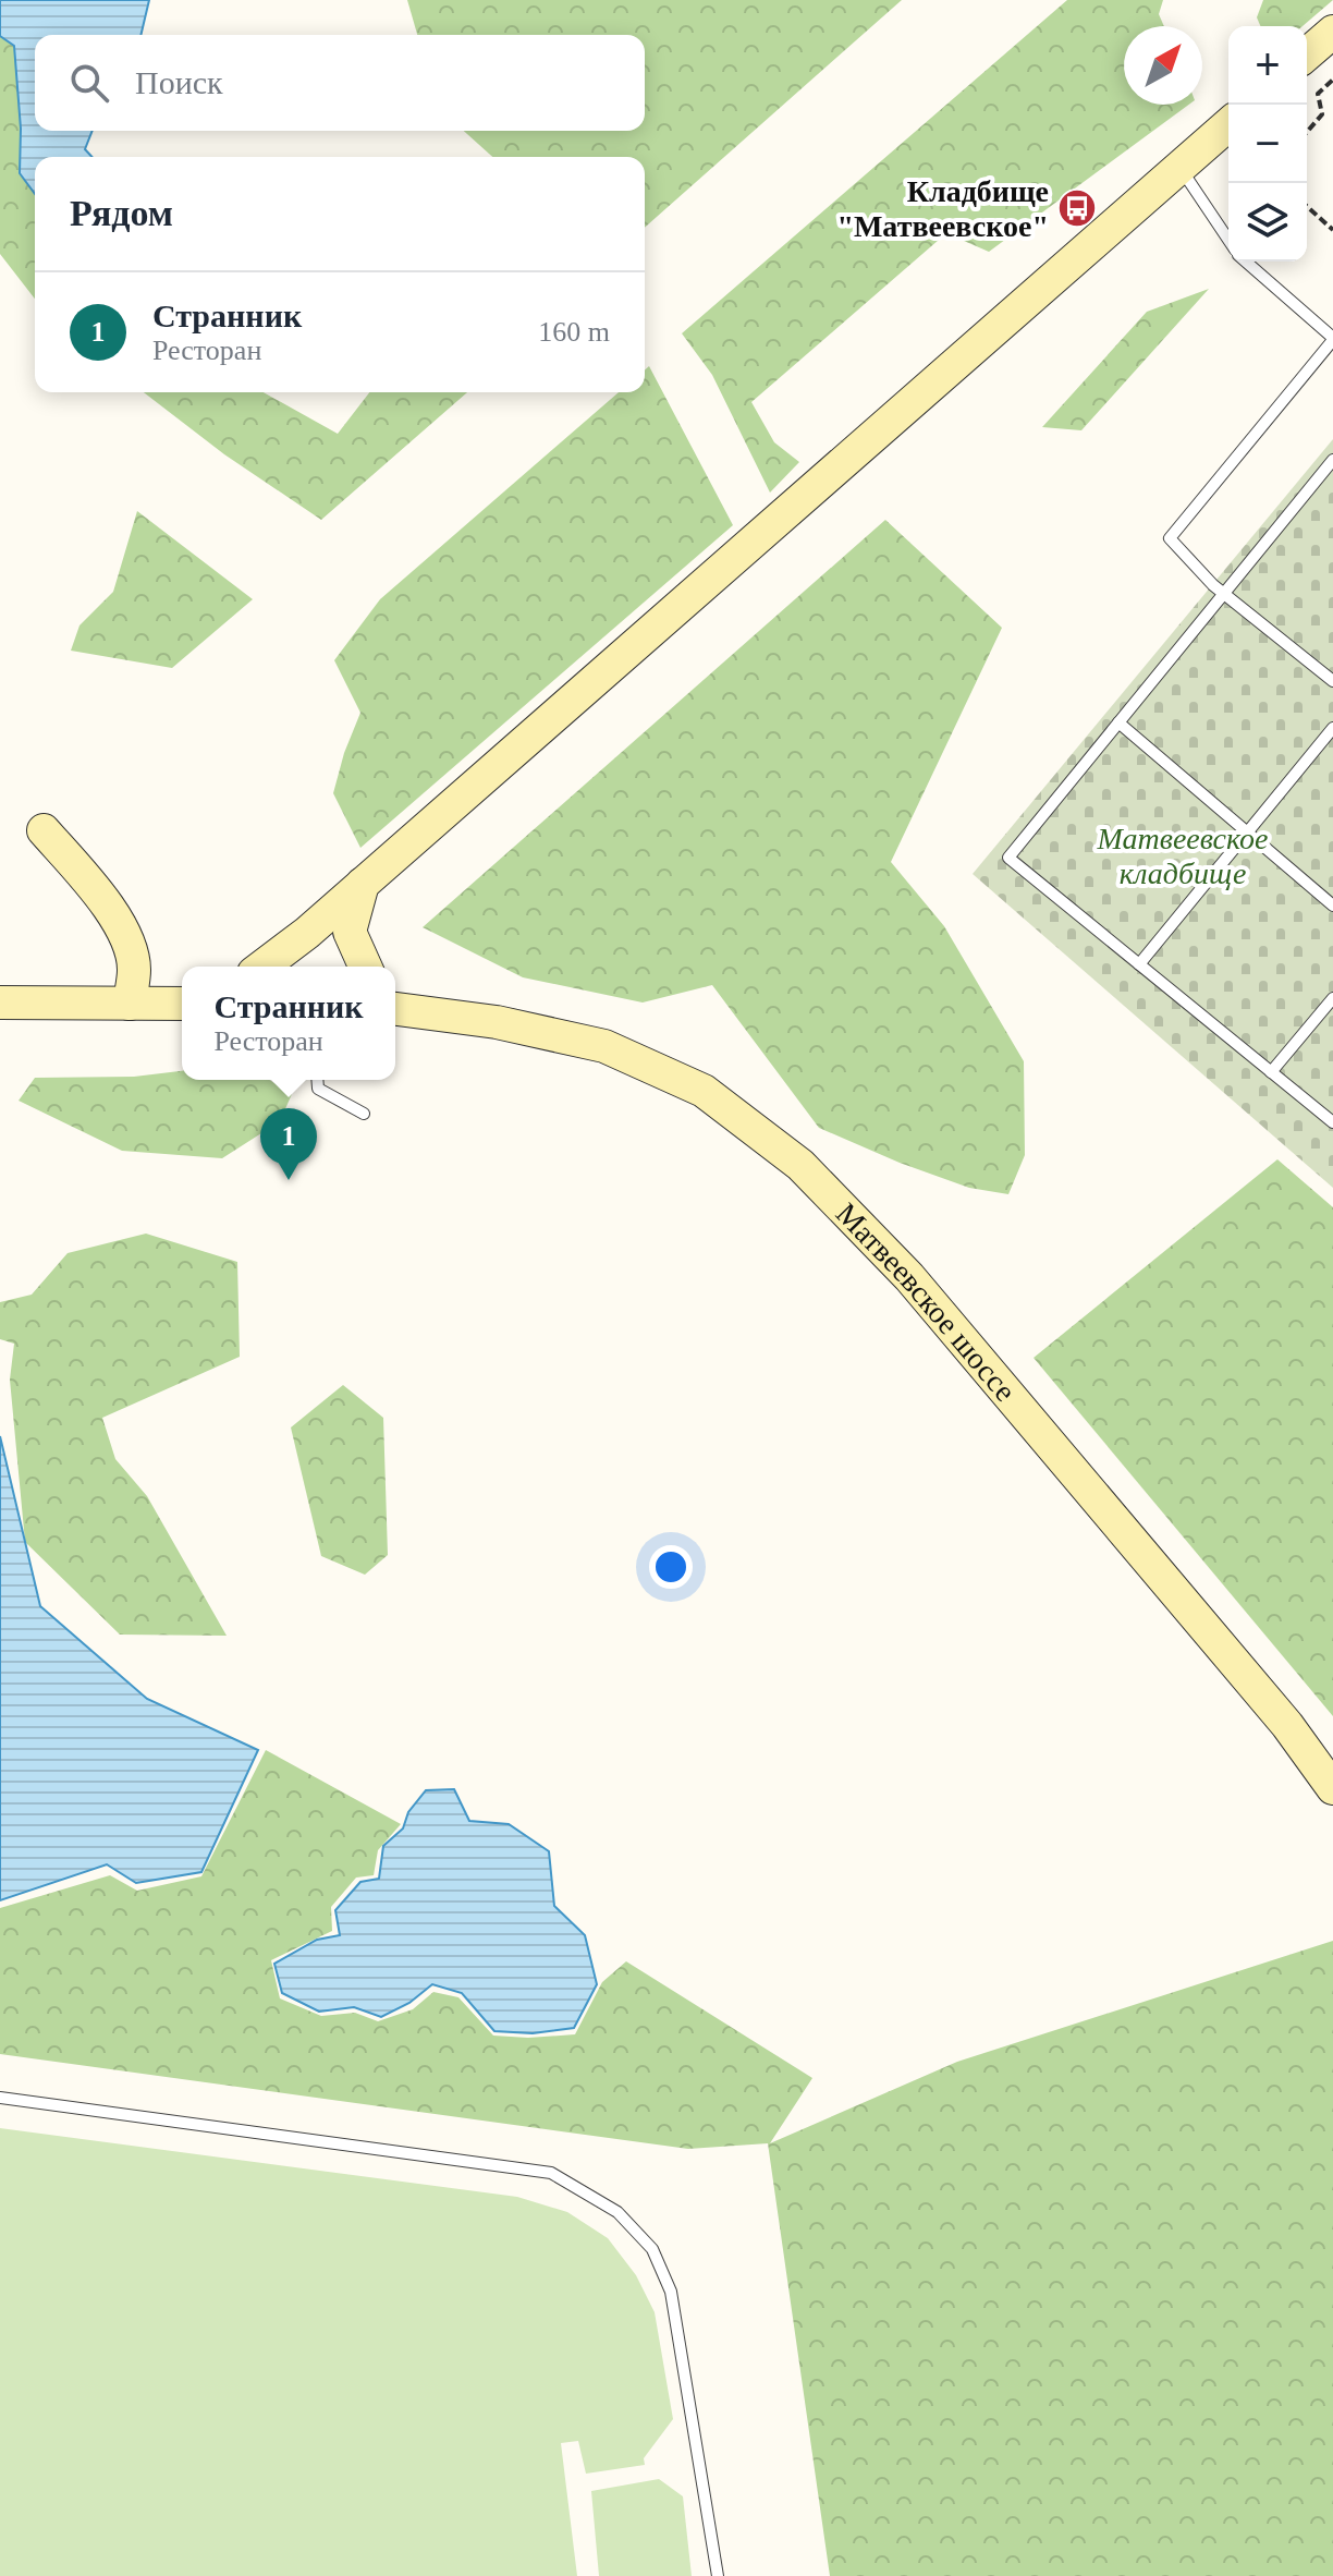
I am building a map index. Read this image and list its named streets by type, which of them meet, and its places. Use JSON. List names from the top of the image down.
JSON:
{
  "streets": {
    "main road": ["Матвеевское шоссе"]
  },
  "parks": ["Матвеевское кладбище"],
  "places": {
    "bus stop": ["Кладбище \"Матвеевское\""]
  },
  "north": "top right",
  "page": {
    "map_buttons": ["+", "−"],
    "search": "Поиск",
    "heading": "Рядом",
    "list": [
      {
        "mark": "1",
        "name": "Странник",
        "note": "Ресторан",
        "value": "160 m"
      }
    ],
    "popup": ["Странник", "Ресторан"],
    "pins": "1"
  }
}
